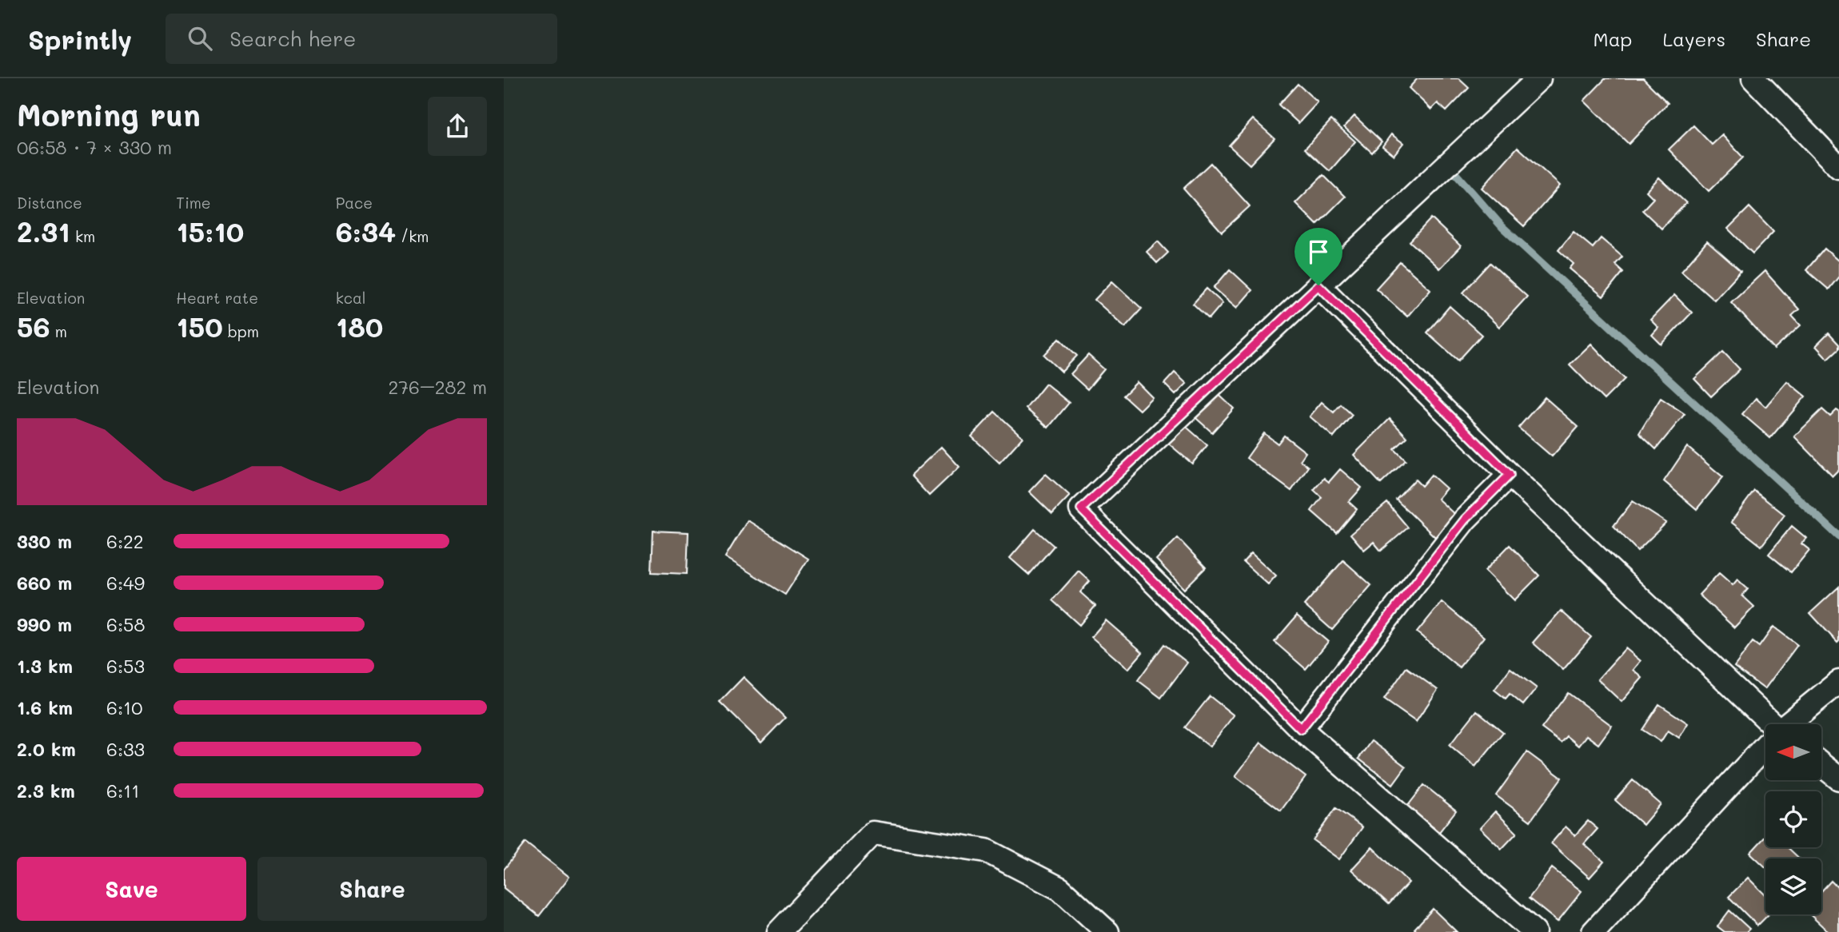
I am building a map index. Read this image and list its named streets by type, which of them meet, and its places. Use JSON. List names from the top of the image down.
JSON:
{
  "north": "left",
  "page": {
    "header": "Sprintly",
    "search": "Search here",
    "nav": ["Map", "Layers", "Share"],
    "heading": ["Morning run", "06:58 · 7 × 330 m"],
    "stats": [
      ["Distance", "2.31 km"],
      ["Time", "15:10"],
      ["Pace", "6:34 /km"],
      ["Elevation", "56 m"],
      ["Heart rate", "150 bpm"],
      ["kcal", "180"]
    ],
    "chart": ["Elevation", "276–282 m"],
    "list": [
      {
        "name": "330 m",
        "note": "6:22"
      },
      {
        "name": "660 m",
        "note": "6:49"
      },
      {
        "name": "990 m",
        "note": "6:58"
      },
      {
        "name": "1.3 km",
        "note": "6:53"
      },
      {
        "name": "1.6 km",
        "note": "6:10"
      },
      {
        "name": "2.0 km",
        "note": "6:33"
      },
      {
        "name": "2.3 km",
        "note": "6:11"
      }
    ],
    "buttons": ["Save", "Share"]
  }
}
